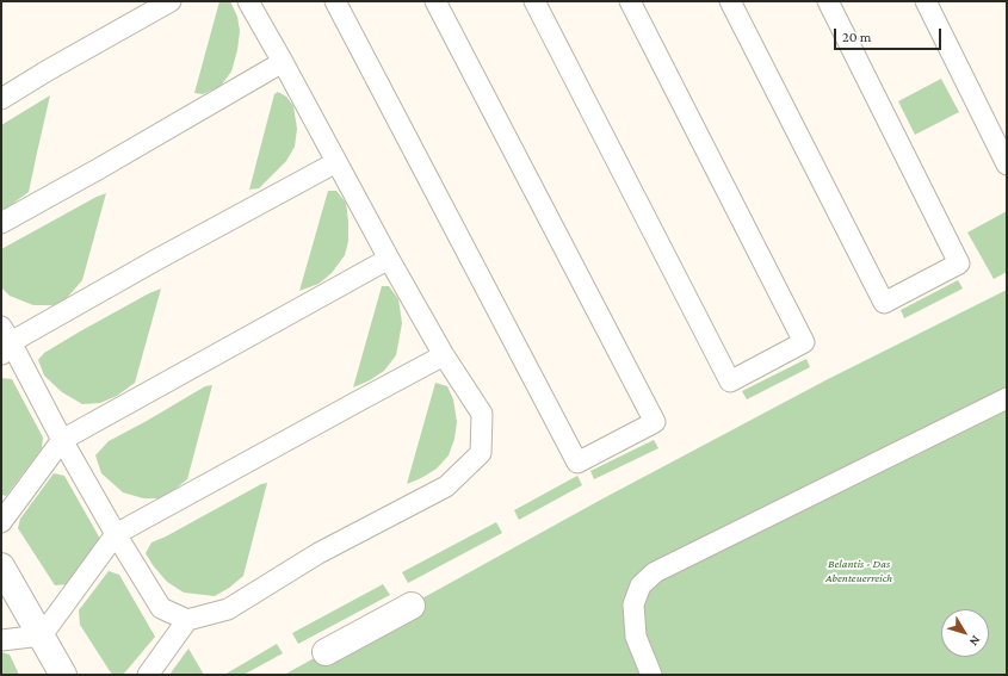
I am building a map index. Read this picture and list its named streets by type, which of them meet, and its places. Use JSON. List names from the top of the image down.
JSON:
{
  "parks": ["Belantis - Das Abenteuerreich"],
  "scale_bar": "20 m",
  "north": "bottom right"
}
